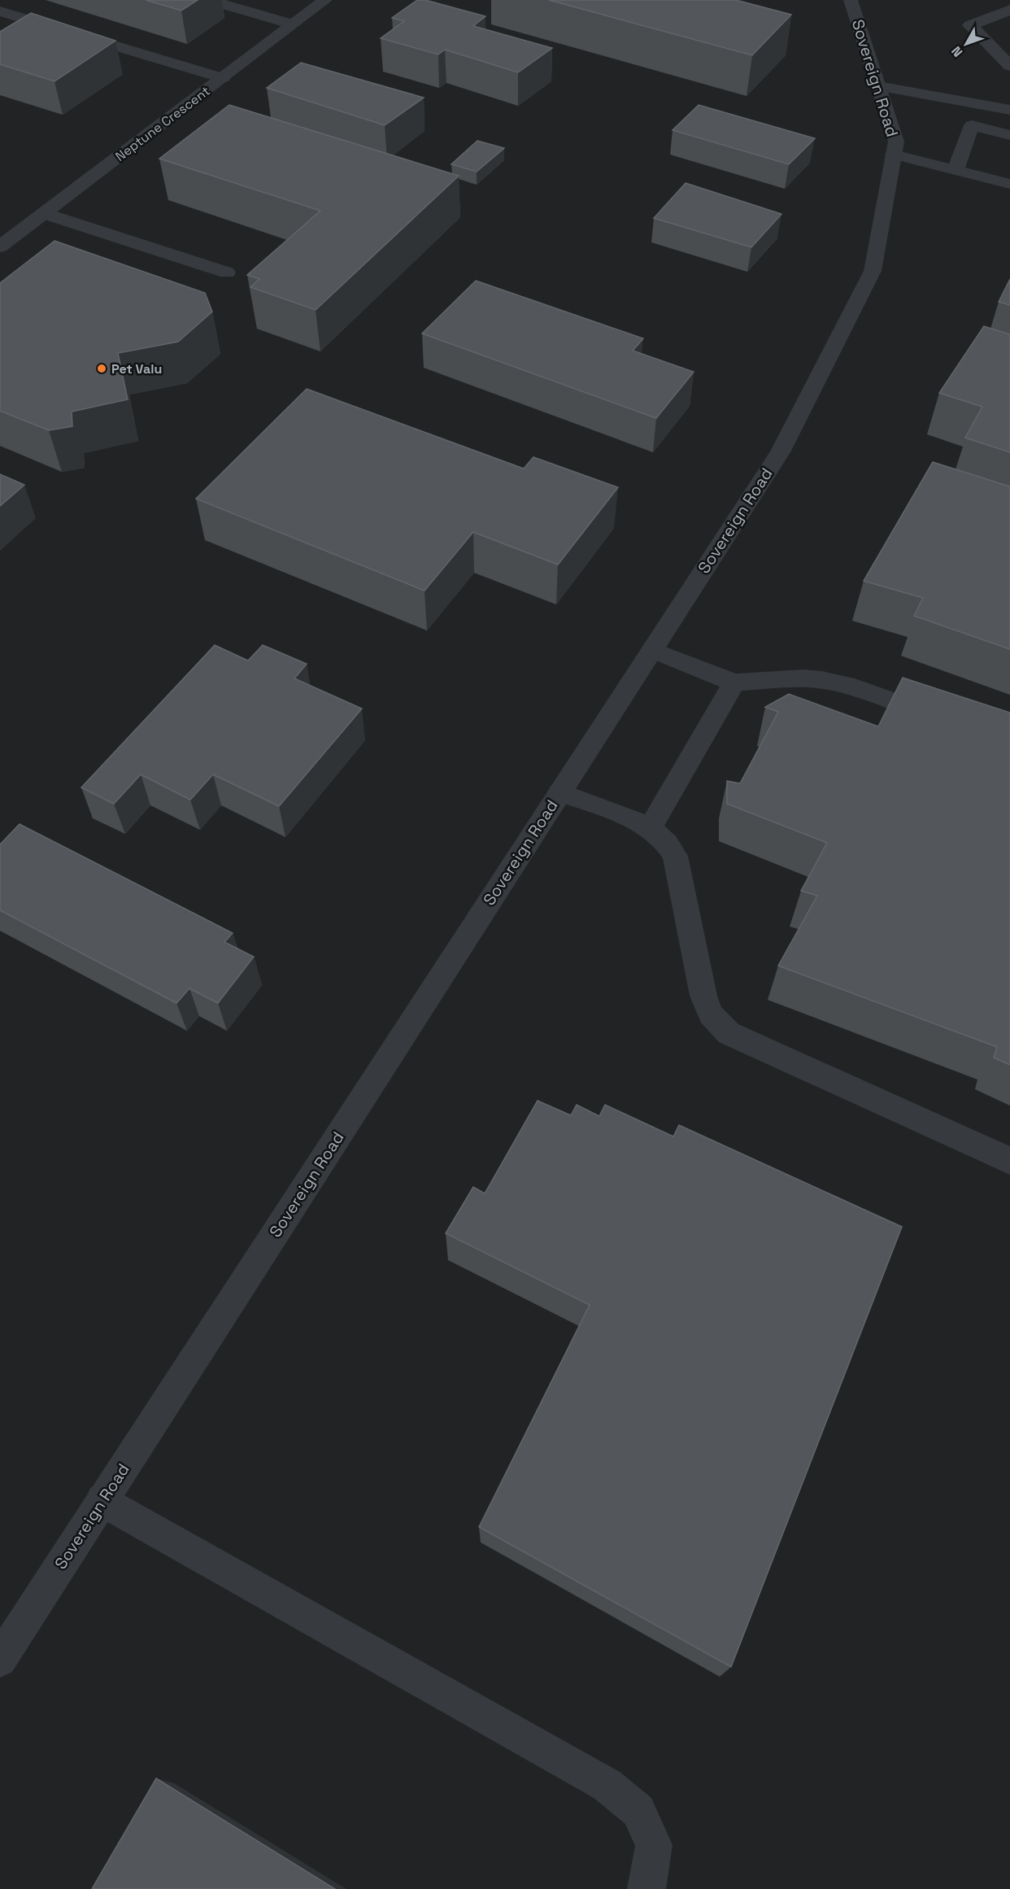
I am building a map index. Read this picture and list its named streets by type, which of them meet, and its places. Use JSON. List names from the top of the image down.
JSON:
{
  "streets": {
    "street": ["Sovereign Road", "Neptune Crescent"]
  },
  "places": ["Pet Valu"],
  "north": "bottom left"
}
